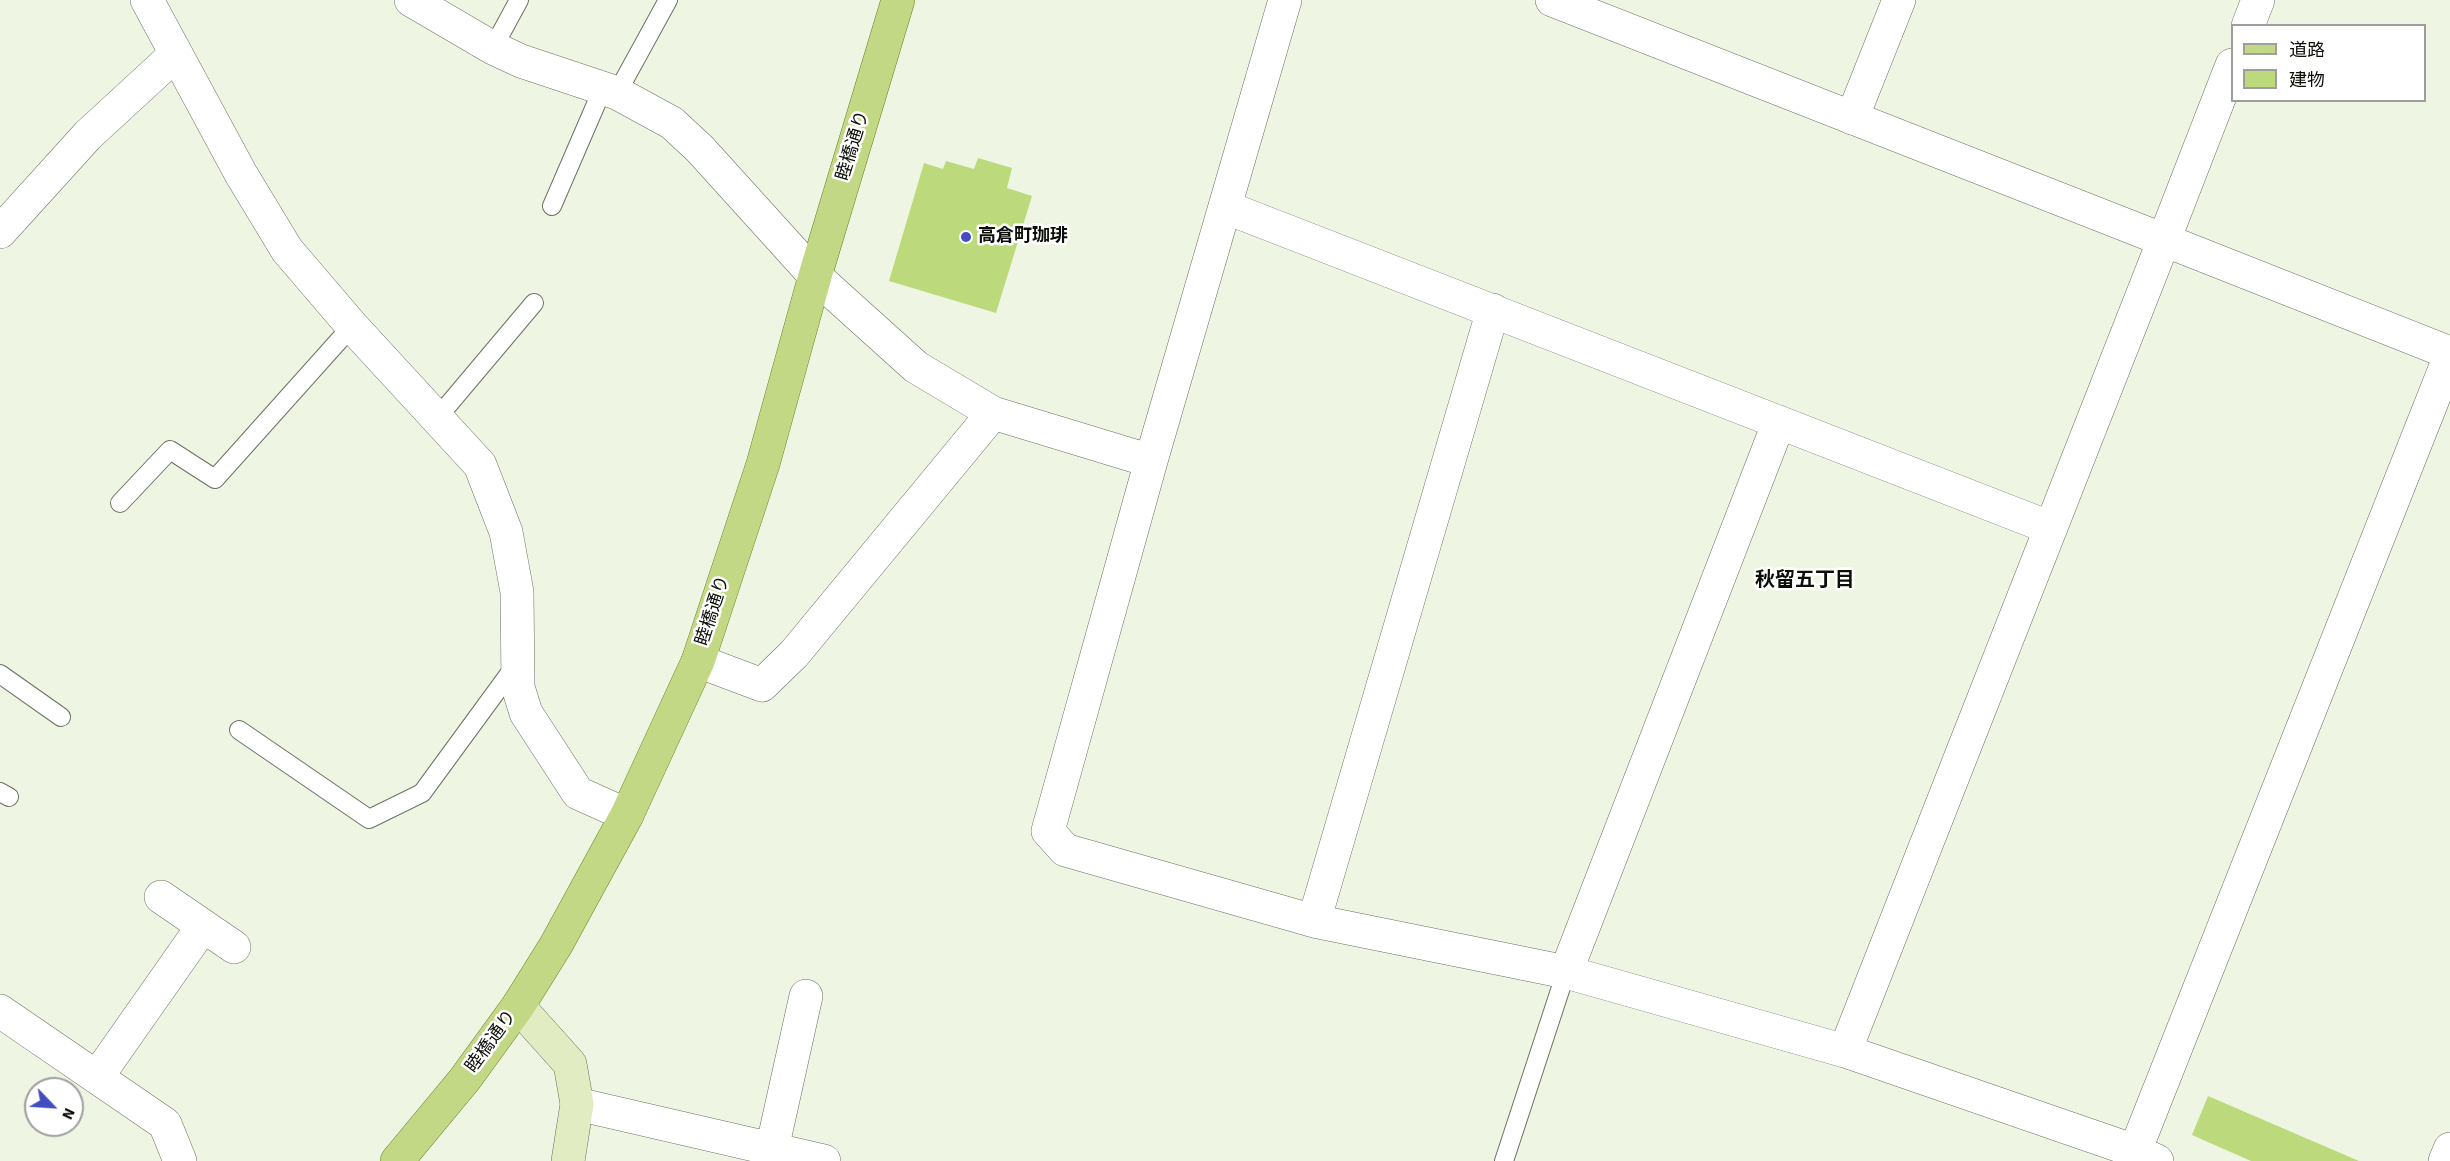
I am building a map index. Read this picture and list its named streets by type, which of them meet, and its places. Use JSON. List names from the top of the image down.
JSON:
{
  "streets": {
    "main road": ["睦橋通り"]
  },
  "districts": ["秋留五丁目"],
  "places": ["高倉町珈琲"],
  "legend": ["道路", "建物"],
  "north": "bottom right"
}
